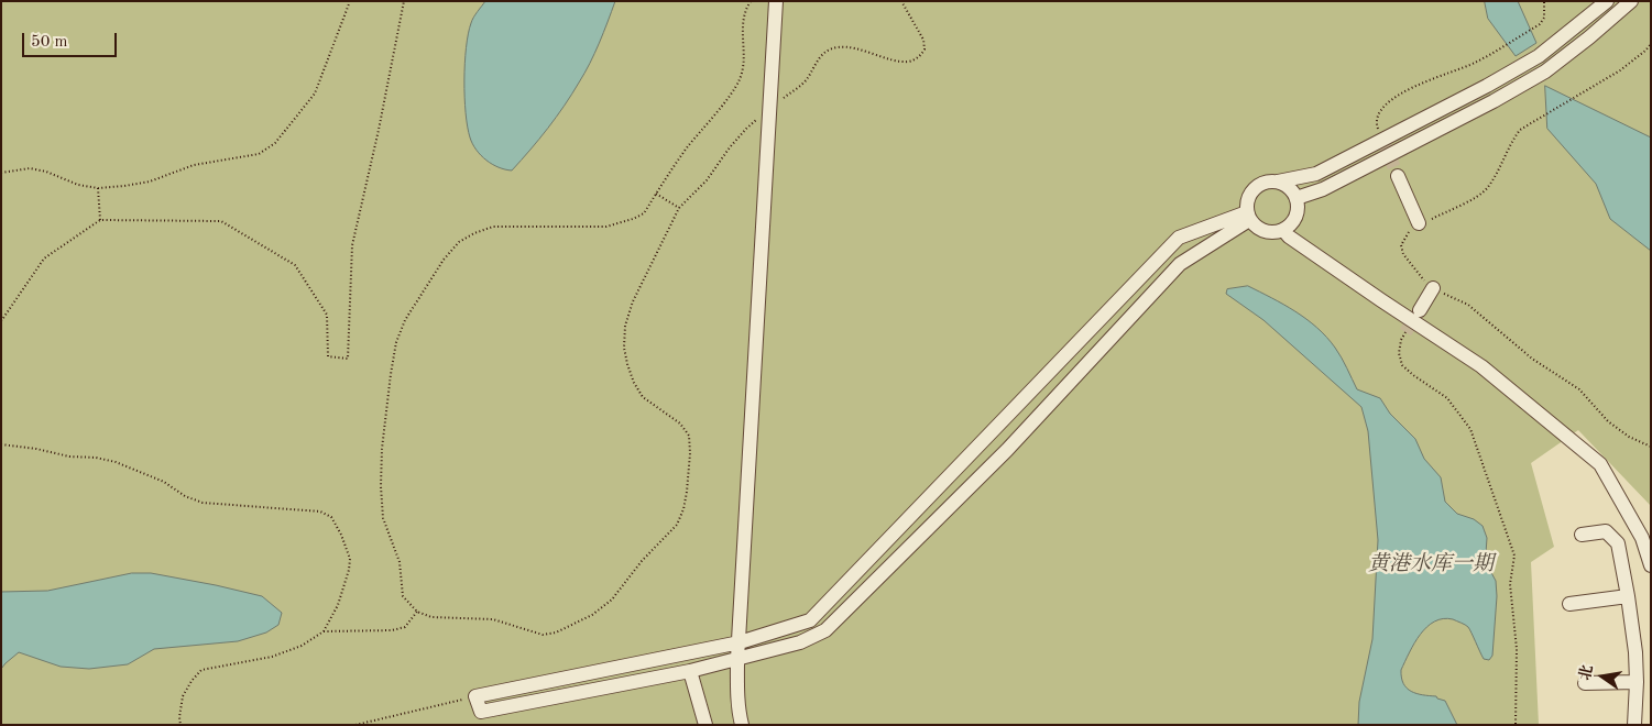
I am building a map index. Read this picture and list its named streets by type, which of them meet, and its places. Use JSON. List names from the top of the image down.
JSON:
{
  "water": ["黄港水库一期"],
  "scale_bar": "50 m",
  "north": "left"
}
